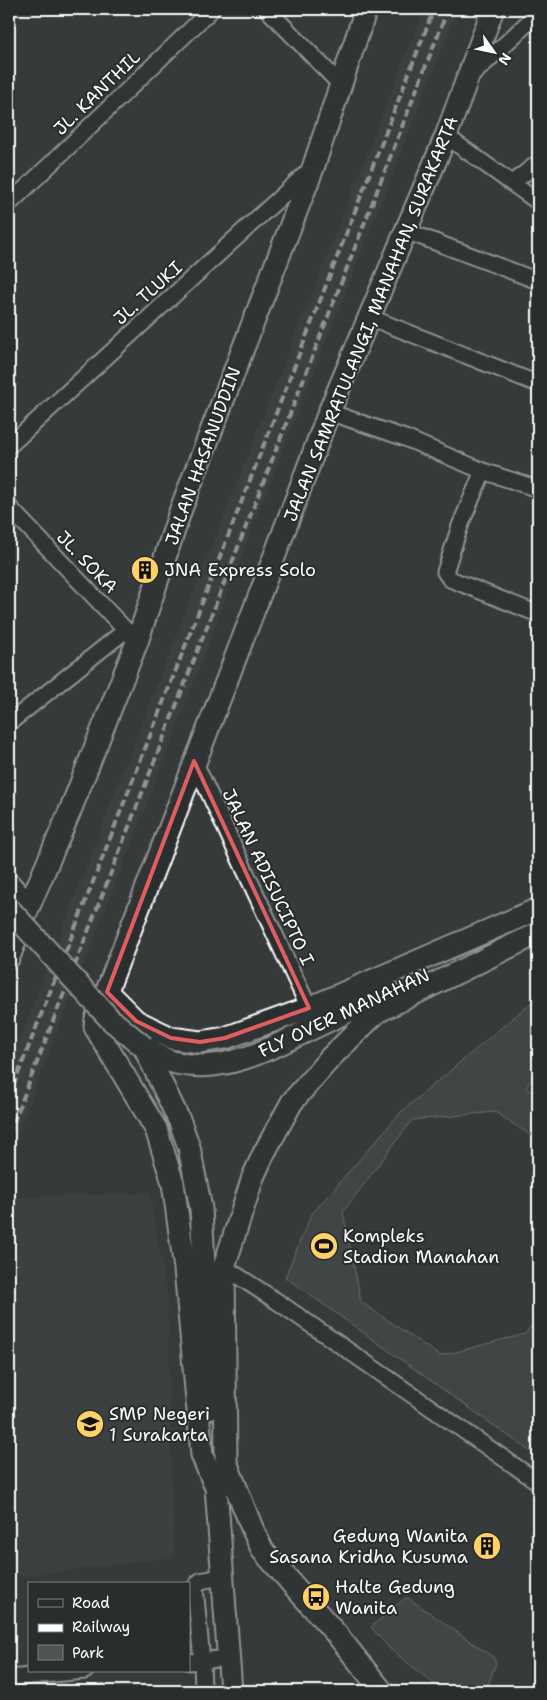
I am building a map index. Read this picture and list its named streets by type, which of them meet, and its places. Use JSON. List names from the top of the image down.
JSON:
{
  "streets": {
    "main road": ["JALAN SAMRATULANGI, MANAHAN, SURAKARTA", "JALAN HASANUDDIN", "FLY OVER MANAHAN"],
    "street": [
      "JL. KANTHIL",
      "JL. TLUKI",
      "JL. SOKA",
      "JALAN ADISUCIPTO I"
    ]
  },
  "crossings": [
    ["JL. TLUKI", "JALAN HASANUDDIN"],
    ["JALAN SAMRATULANGI, MANAHAN, SURAKARTA", "JALAN ADISUCIPTO I"],
    ["JALAN SAMRATULANGI, MANAHAN, SURAKARTA", "FLY OVER MANAHAN"],
    ["JALAN HASANUDDIN", "JL. SOKA"],
    ["JALAN HASANUDDIN", "FLY OVER MANAHAN"]
  ],
  "places": {
    "building": ["JNA Express Solo", "Gedung Wanita Sasana Kridha Kusuma"],
    "sports": ["Kompleks Stadion Manahan"],
    "school or university": ["SMP Negeri 1 Surakarta"],
    "bus stop": ["Halte Gedung Wanita"]
  },
  "legend": ["Road", "Railway", "Park"],
  "north": "bottom right"
}
